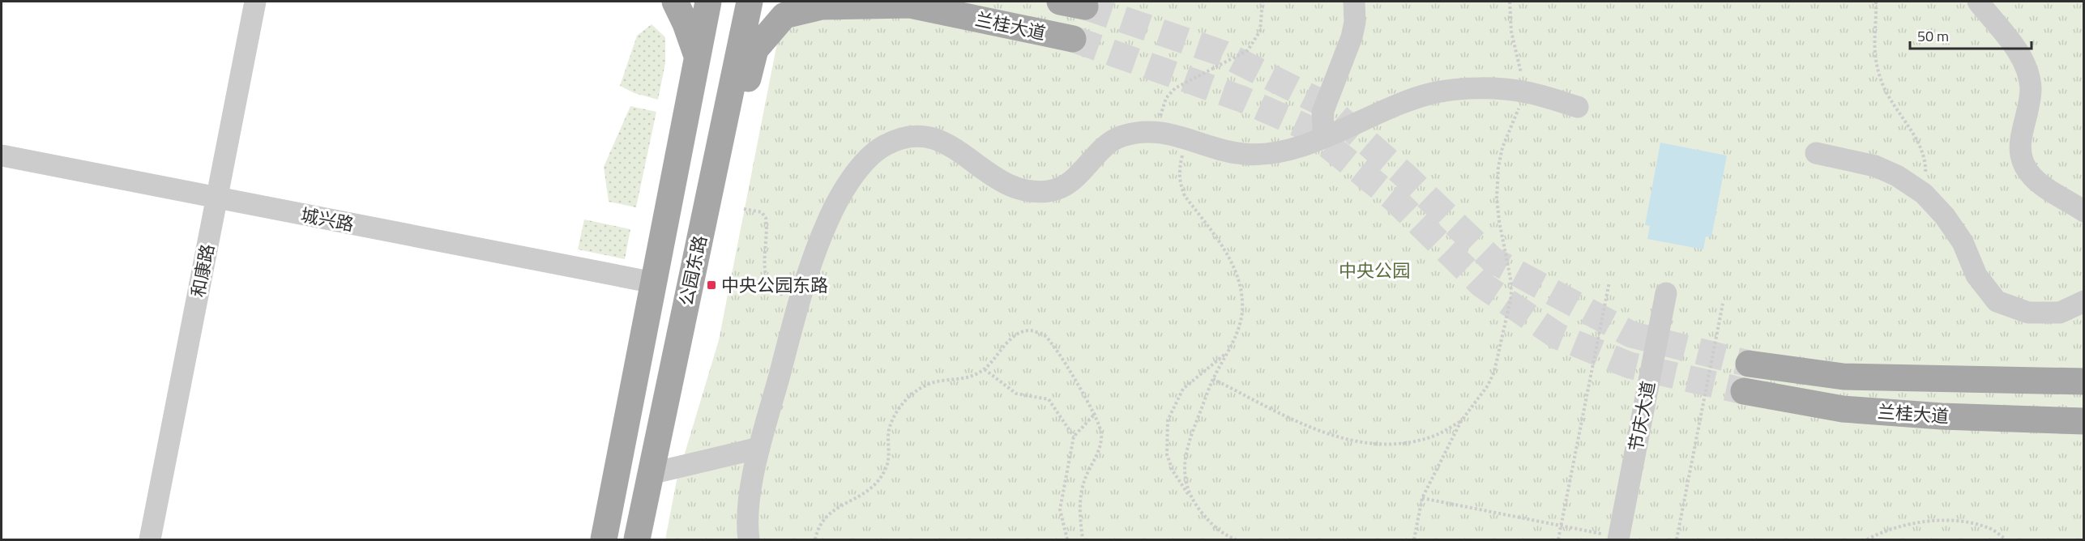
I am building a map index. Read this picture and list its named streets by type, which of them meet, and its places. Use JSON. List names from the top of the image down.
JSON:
{
  "streets": {
    "main road": ["兰桂大道", "公园东路"],
    "street": ["城兴路", "和康路", "节庆大道"]
  },
  "crossings": [
    ["兰桂大道", "公园东路"],
    ["城兴路", "和康路"],
    ["城兴路", "公园东路"]
  ],
  "parks": ["中央公园"],
  "places": {
    "transit": ["中央公园东路"]
  },
  "scale_bar": "50 m"
}
